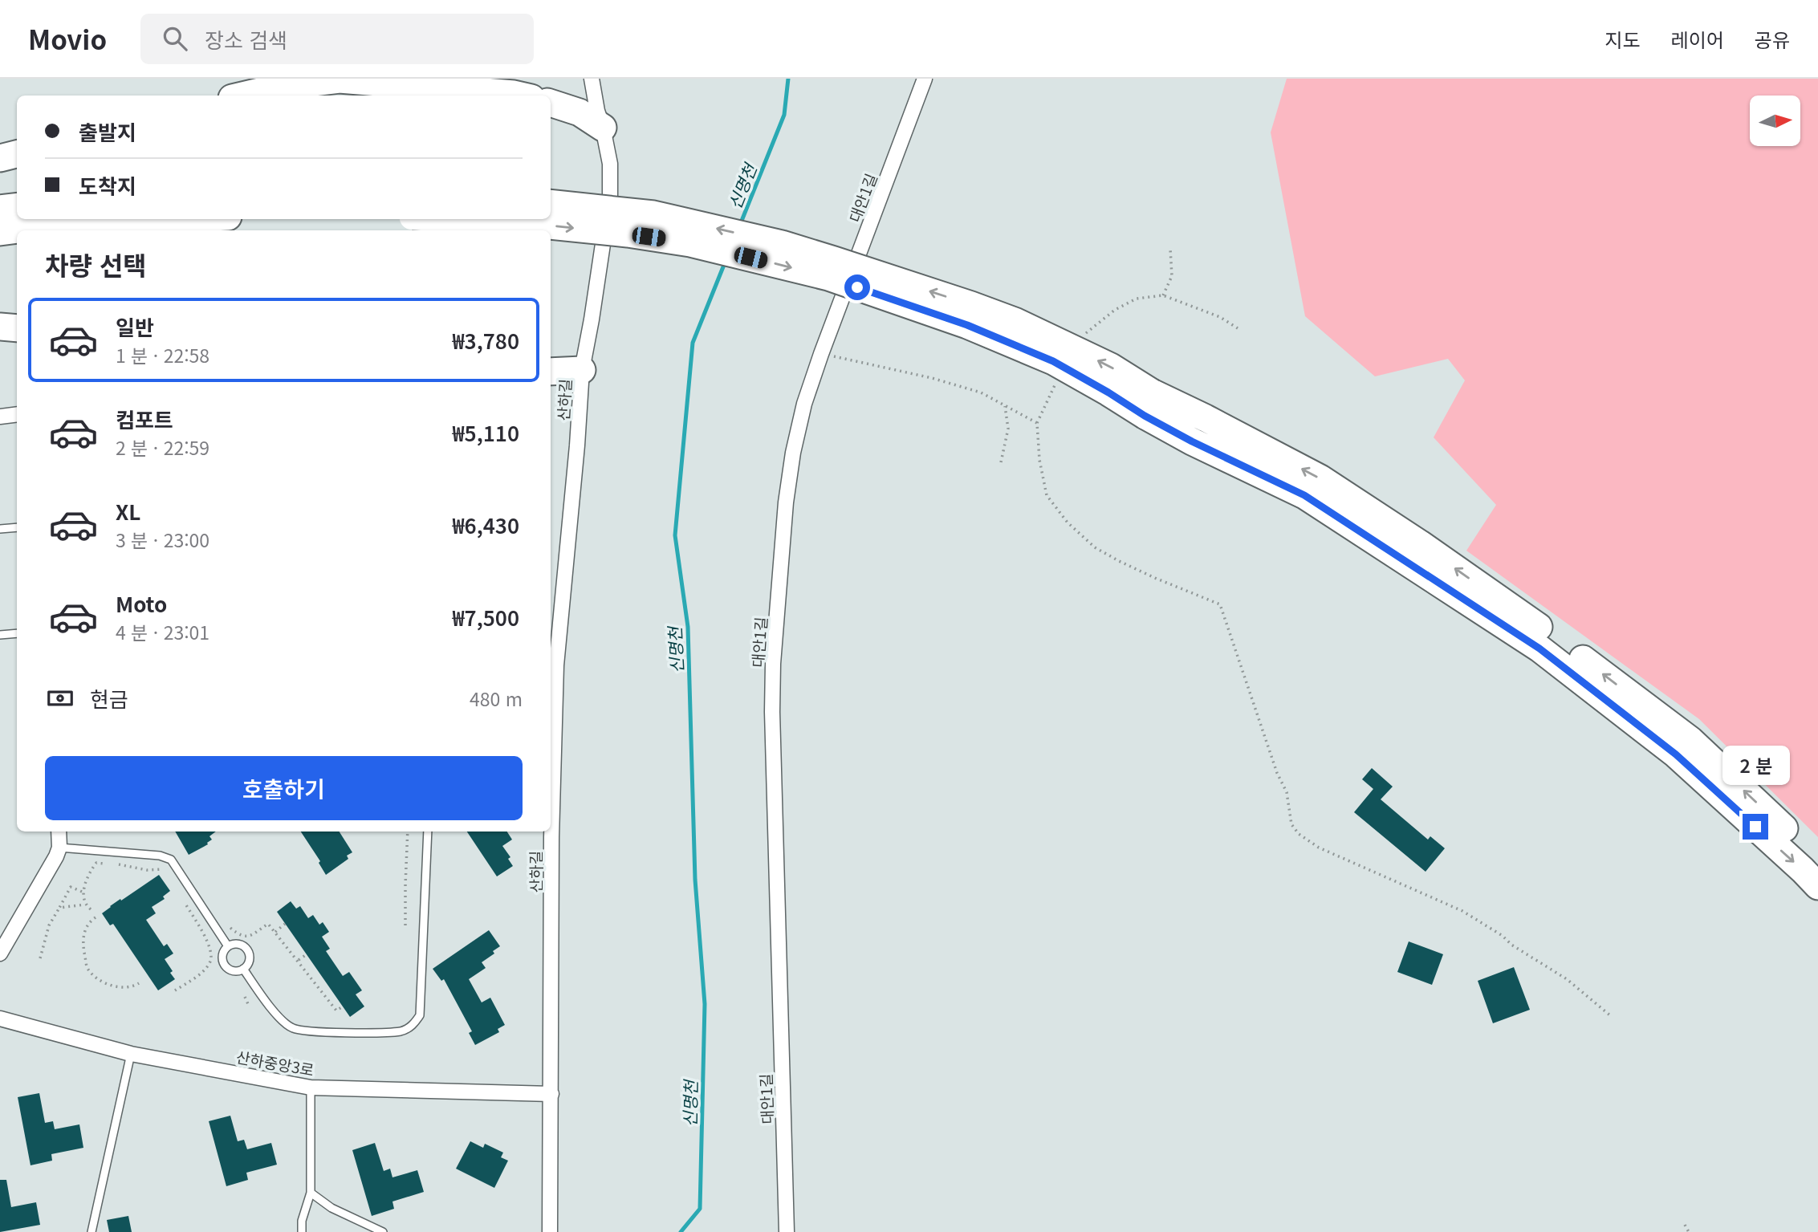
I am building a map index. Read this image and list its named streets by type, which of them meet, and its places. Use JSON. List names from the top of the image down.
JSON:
{
  "streets": {
    "street": ["대안1길", "산하길", "산하중앙3로"]
  },
  "crossings": [
    ["산하길", "산하중앙3로"]
  ],
  "water": ["신명천"],
  "north": "right",
  "page": {
    "header": "Movio",
    "search": "장소 검색",
    "nav": ["지도", "레이어", "공유"],
    "banner": ["출발지", "도착지"],
    "heading": "차량 선택",
    "list": [
      {
        "name": "일반",
        "note": "1 분 · 22:58",
        "value": "₩3,780"
      },
      {
        "name": "컴포트",
        "note": "2 분 · 22:59",
        "value": "₩5,110"
      },
      {
        "name": "XL",
        "note": "3 분 · 23:00",
        "value": "₩6,430"
      },
      {
        "name": "Moto",
        "note": "4 분 · 23:01",
        "value": "₩7,500"
      }
    ],
    "pay": ["현금", "480 m"],
    "buttons": "호출하기",
    "bubble": "2 분"
  }
}
